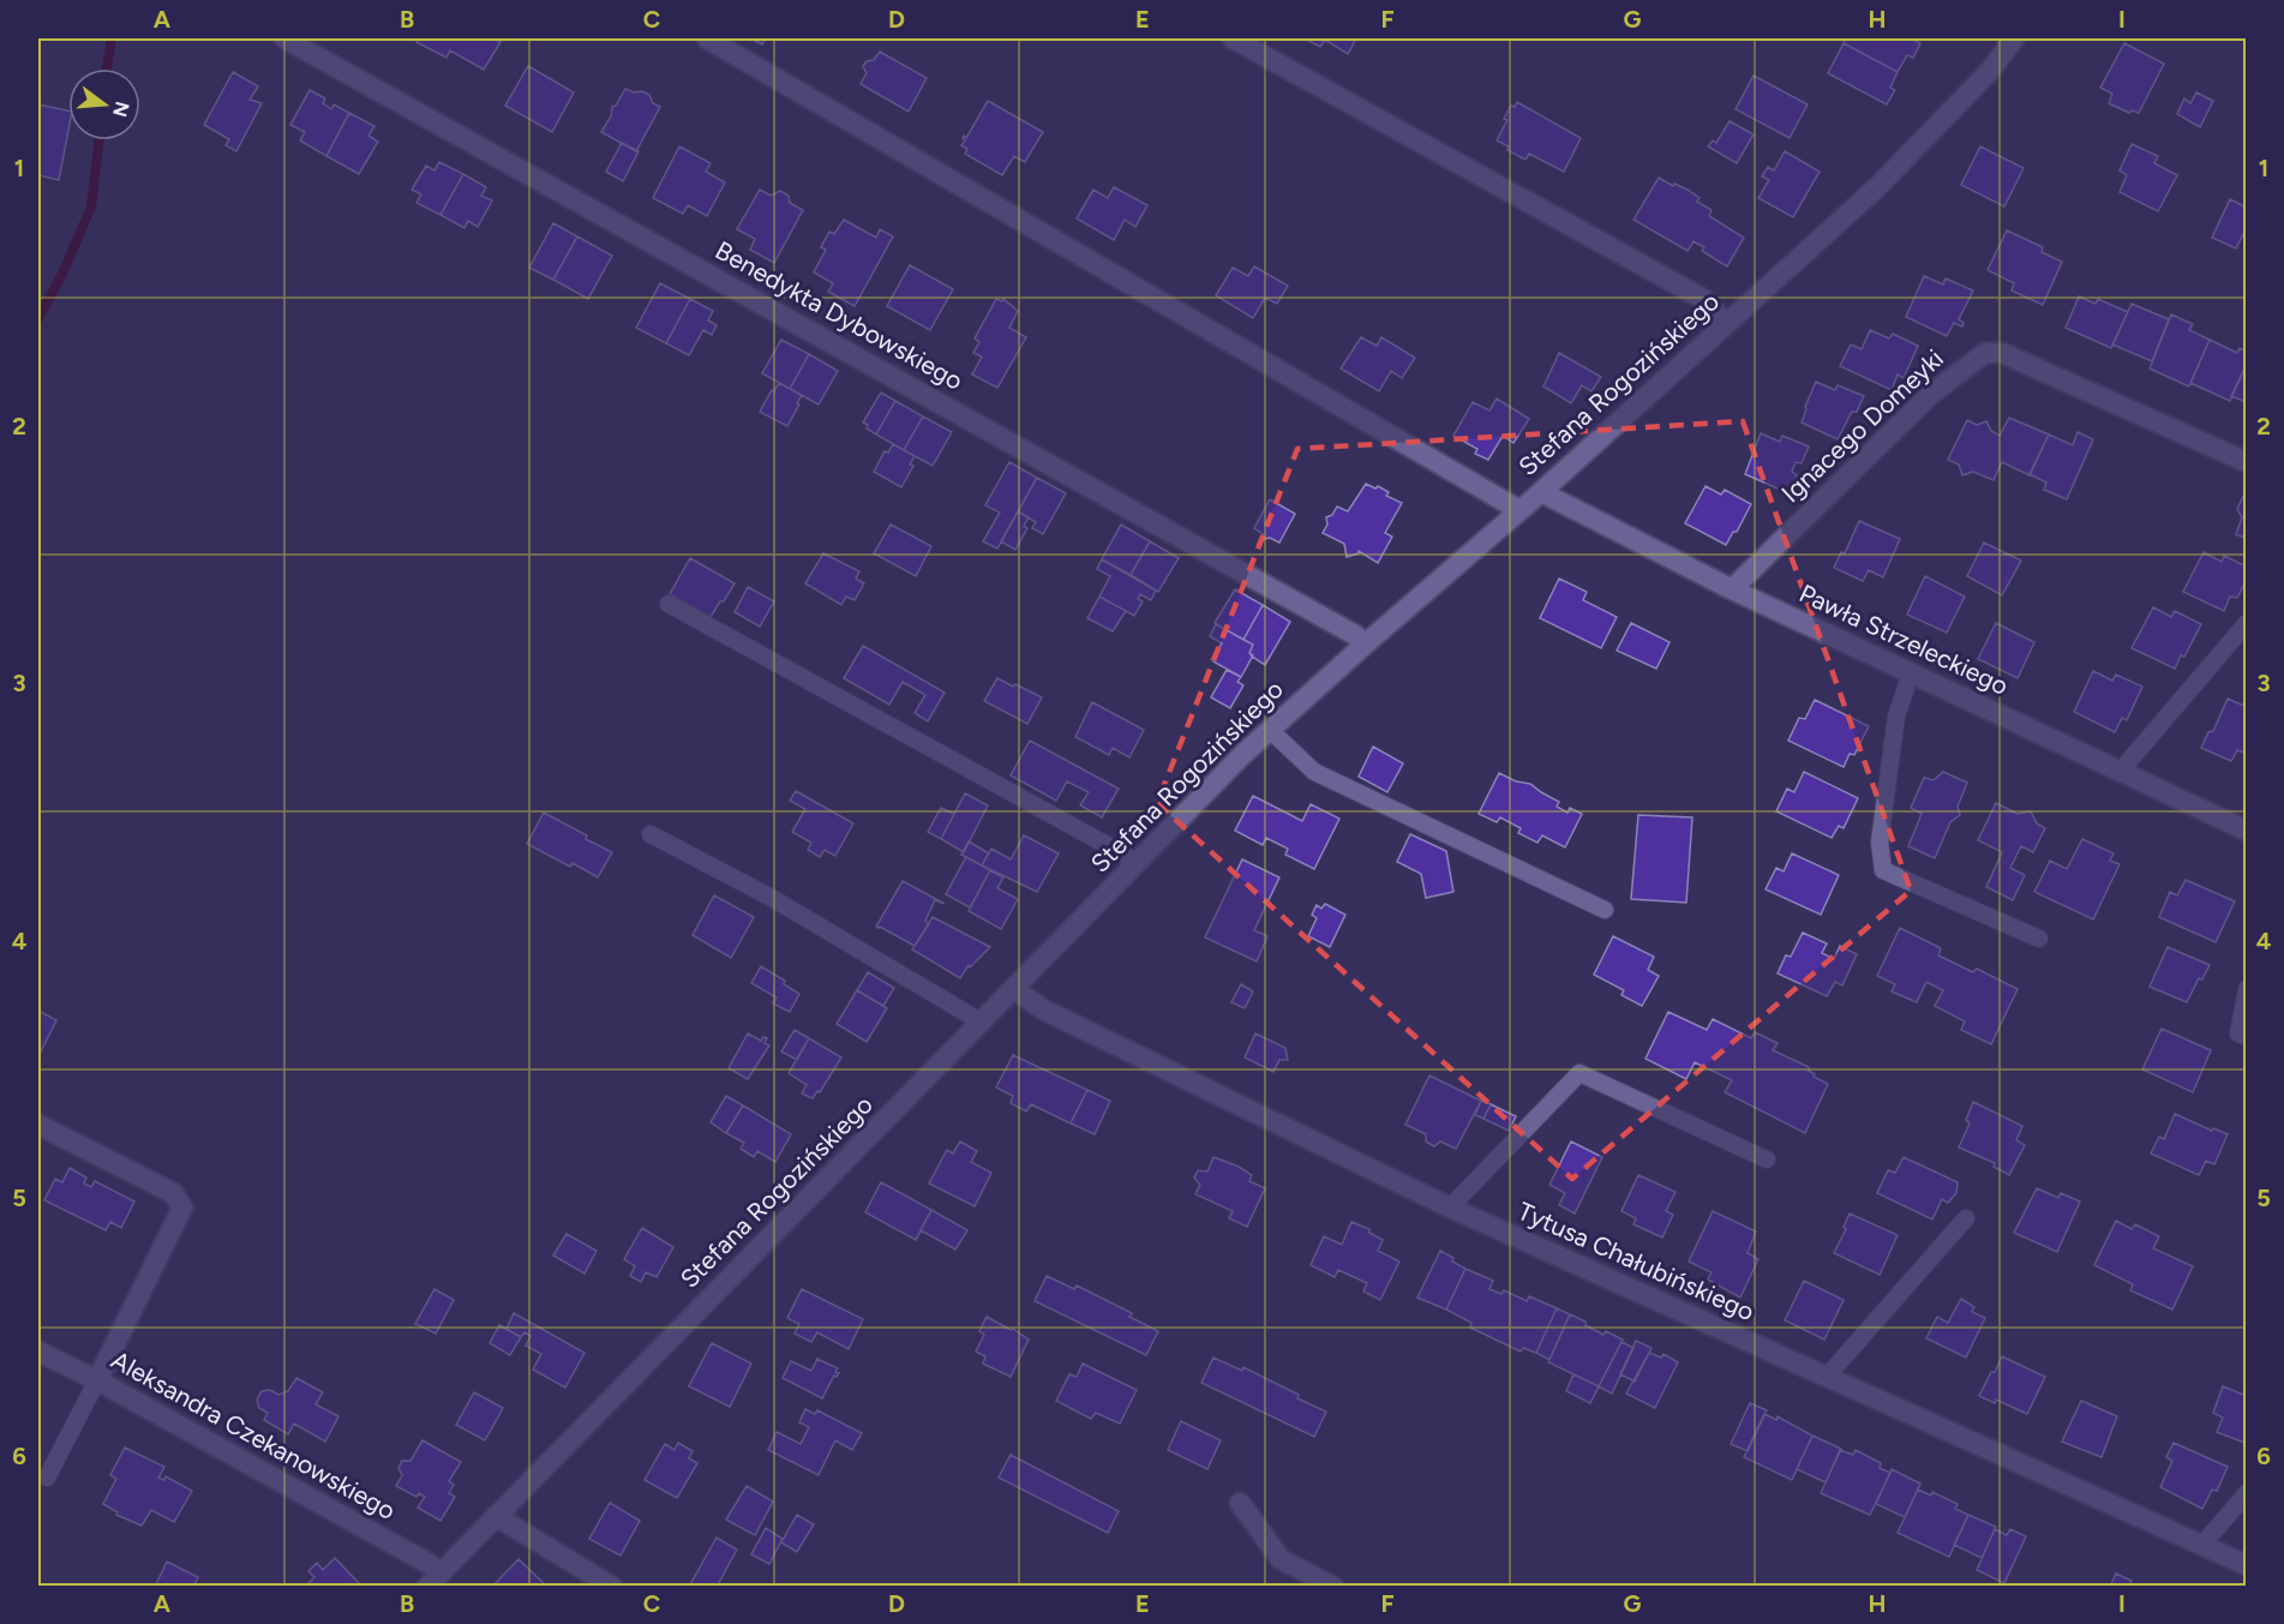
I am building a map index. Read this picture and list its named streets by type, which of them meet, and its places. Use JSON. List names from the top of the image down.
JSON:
{
  "streets": {
    "street": [
      "Benedykta Dybowskiego",
      "Stefana Rogozińskiego",
      "Ignacego Domeyki",
      "Pawła Strzeleckiego",
      "Tytusa Chałubińskiego",
      "Aleksandra Czekanowskiego"
    ]
  },
  "crossings": [
    ["Benedykta Dybowskiego", "Stefana Rogozińskiego"],
    ["Stefana Rogozińskiego", "Pawła Strzeleckiego"],
    ["Stefana Rogozińskiego", "Tytusa Chałubińskiego"],
    ["Stefana Rogozińskiego", "Aleksandra Czekanowskiego"],
    ["Ignacego Domeyki", "Pawła Strzeleckiego"]
  ],
  "north": "right",
  "grid": {
    "columns": [
      "A",
      "B",
      "C",
      "D",
      "E",
      "F",
      "G",
      "H",
      "I"
    ],
    "rows": [
      "1",
      "2",
      "3",
      "4",
      "5",
      "6"
    ]
  }
}
